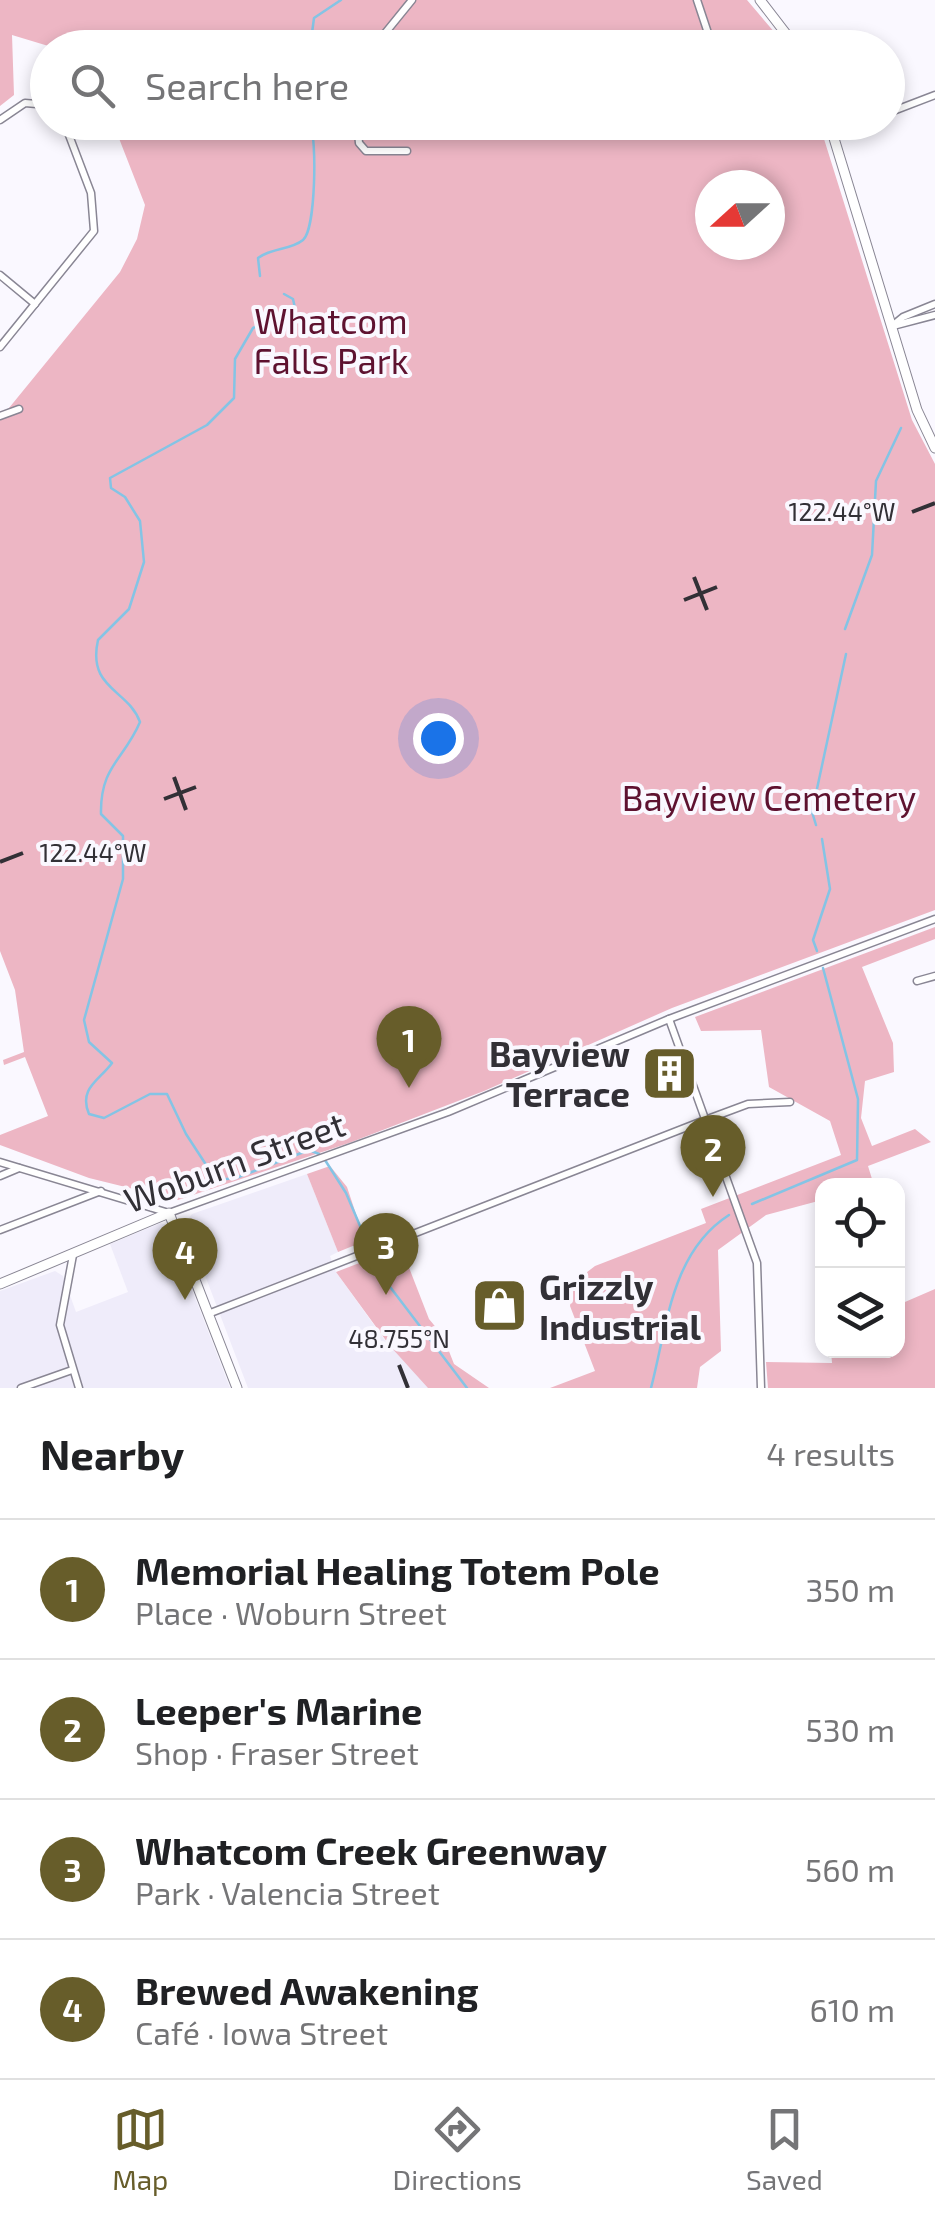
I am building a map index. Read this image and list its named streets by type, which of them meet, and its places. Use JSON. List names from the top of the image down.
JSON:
{
  "streets": {
    "main road": ["Woburn Street"]
  },
  "parks": ["Whatcom Falls Park", "Bayview Cemetery"],
  "places": {
    "building": ["Bayview Terrace"],
    "shop": ["Grizzly Industrial"]
  },
  "north": "left",
  "page": {
    "search": "Search here",
    "pins": [
      "1",
      "2",
      "3",
      "4"
    ],
    "heading": ["Nearby", "4 results"],
    "list": [
      {
        "mark": "1",
        "name": "Memorial Healing Totem Pole",
        "note": "Place · Woburn Street",
        "value": "350 m"
      },
      {
        "mark": "2",
        "name": "Leeper's Marine",
        "note": "Shop · Fraser Street",
        "value": "530 m"
      },
      {
        "mark": "3",
        "name": "Whatcom Creek Greenway",
        "note": "Park · Valencia Street",
        "value": "560 m"
      },
      {
        "mark": "4",
        "name": "Brewed Awakening",
        "note": "Café · Iowa Street",
        "value": "610 m"
      }
    ],
    "nav": ["Map", "Directions", "Saved"]
  },
  "coordinates": ["122.44°W", "48.755°N"]
}
